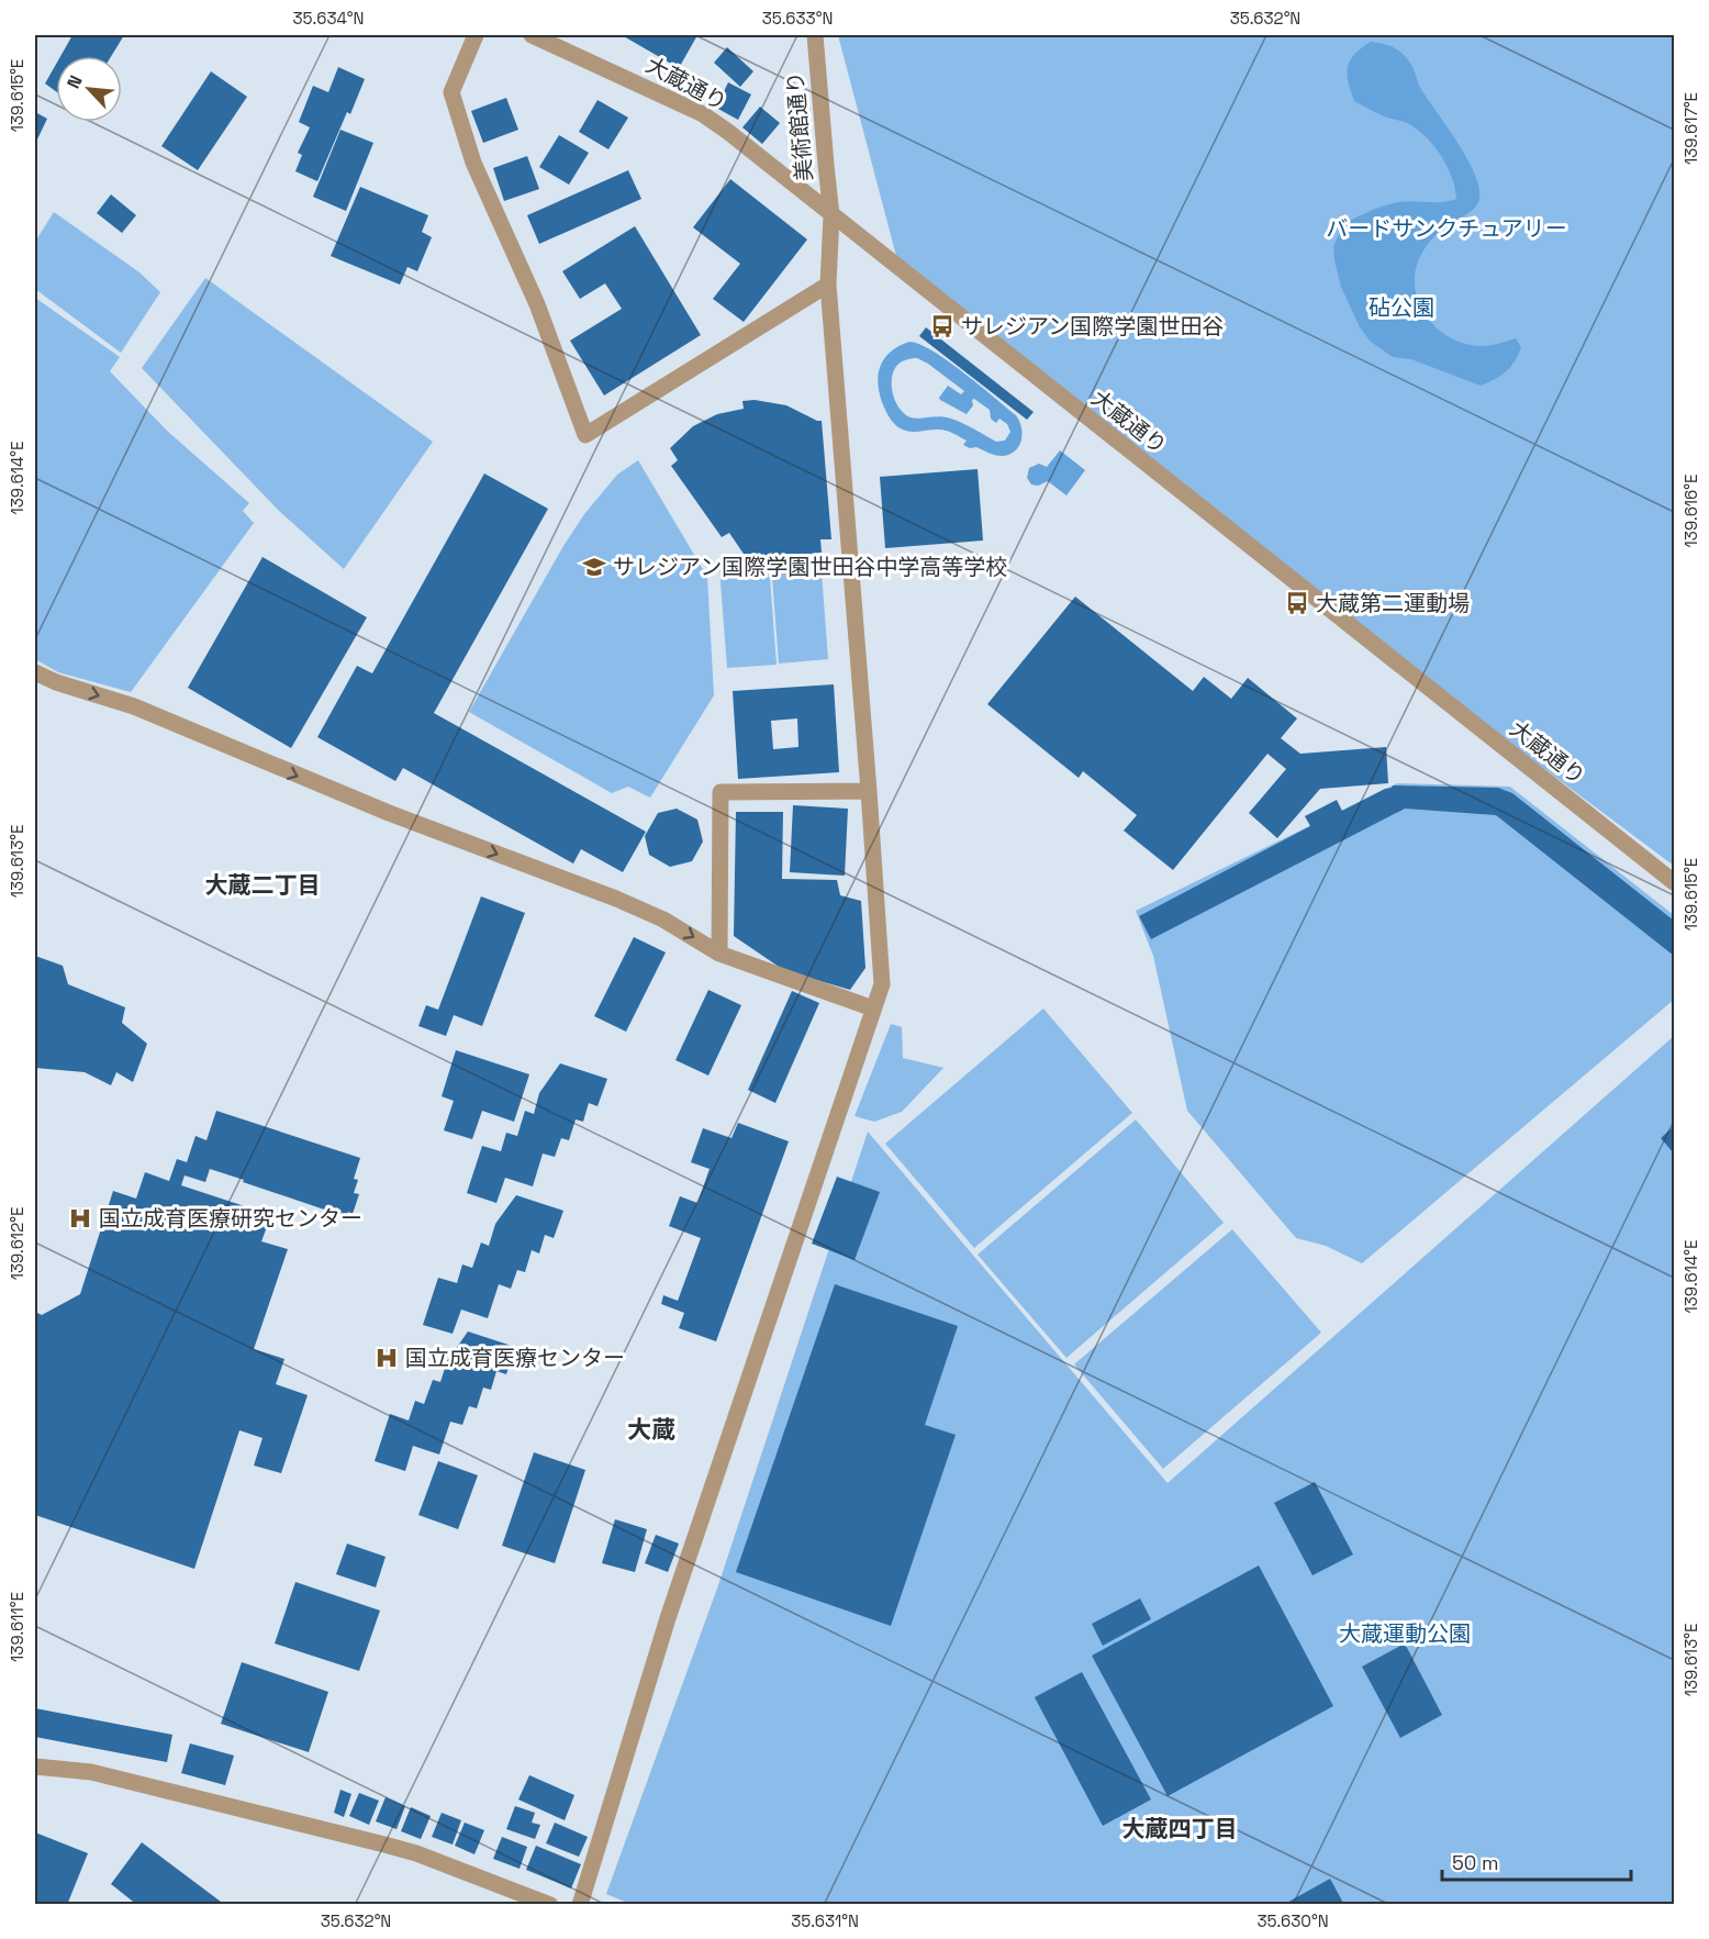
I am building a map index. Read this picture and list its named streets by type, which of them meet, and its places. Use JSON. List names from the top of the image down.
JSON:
{
  "streets": {
    "street": ["大蔵通り", "美術館通り"]
  },
  "crossings": [
    ["大蔵通り", "美術館通り"]
  ],
  "districts": ["大蔵二丁目", "大蔵", "大蔵四丁目"],
  "parks": ["バードサンクチュアリー", "砧公園", "大蔵運動公園"],
  "places": {
    "bus stop": ["サレジアン国際学園世田谷", "大蔵第二運動場"],
    "school or university": ["サレジアン国際学園世田谷中学高等学校"],
    "hospital": ["国立成育医療研究センター", "国立成育医療センター"]
  },
  "scale_bar": "50 m",
  "north": "top left",
  "coordinates": [
    "35.634°N",
    "35.633°N",
    "35.632°N",
    "139.615°E",
    "139.617°E",
    "139.614°E",
    "139.616°E",
    "139.613°E",
    "139.612°E",
    "139.611°E",
    "35.631°N",
    "35.630°N"
  ]
}
